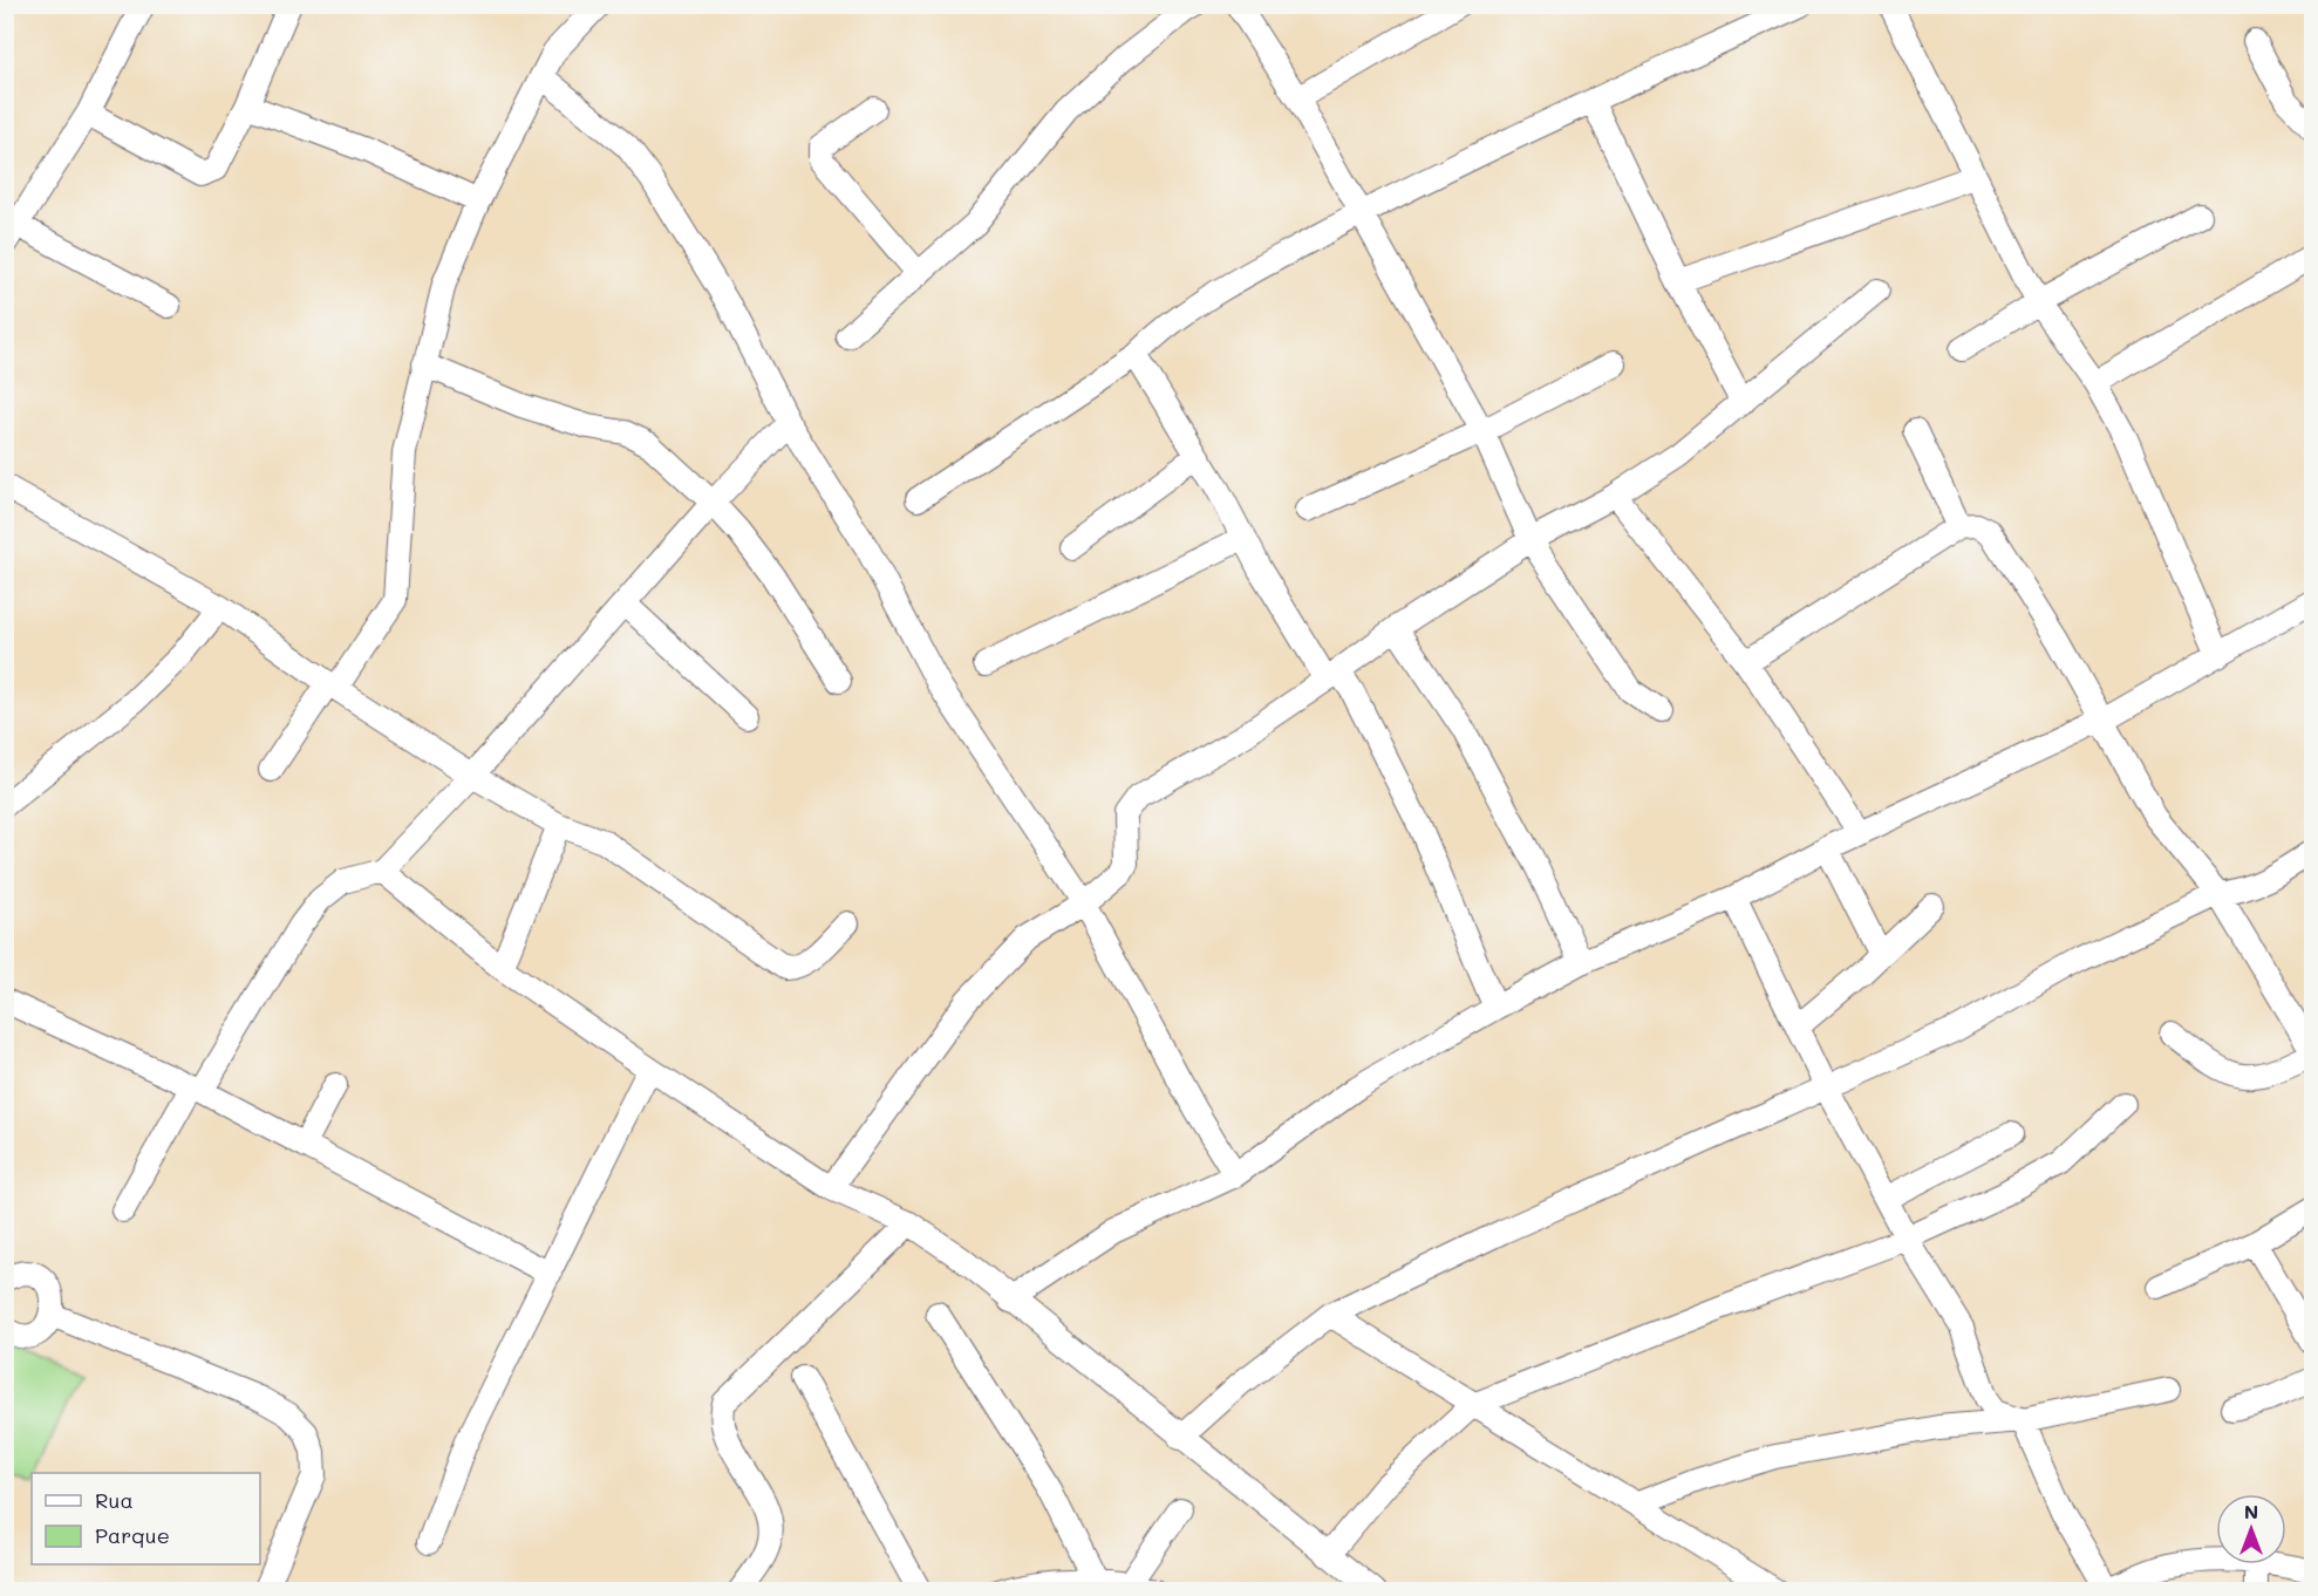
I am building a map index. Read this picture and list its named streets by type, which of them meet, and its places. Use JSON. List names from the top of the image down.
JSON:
{
  "legend": ["Rua", "Parque"],
  "north": "top"
}
